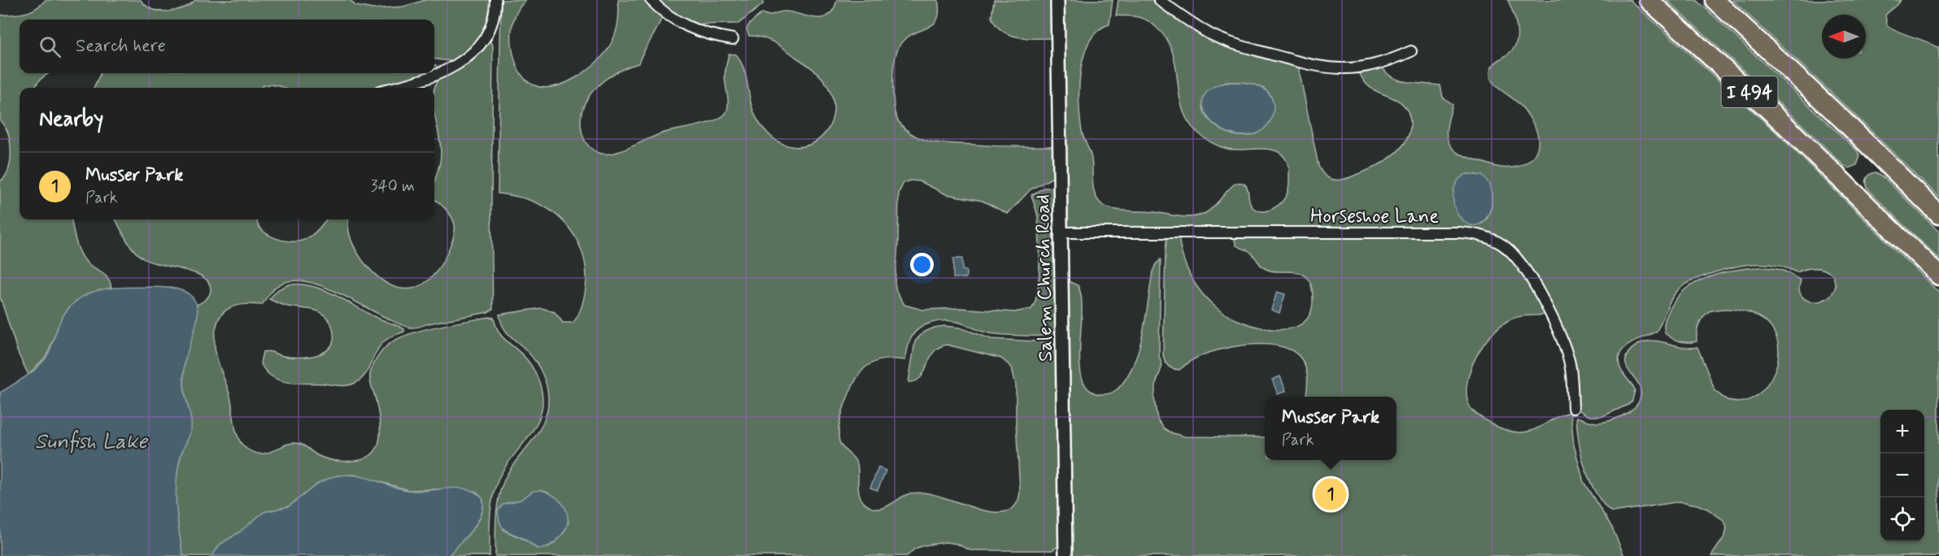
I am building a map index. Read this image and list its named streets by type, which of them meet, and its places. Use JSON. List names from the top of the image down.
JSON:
{
  "streets": {
    "highway": ["I 494"],
    "street": ["Horseshoe Lane", "Salem Church Road"]
  },
  "crossings": [
    ["Horseshoe Lane", "Salem Church Road"]
  ],
  "water": ["Sunfish Lake"],
  "north": "left",
  "page": {
    "search": "Search here",
    "heading": "Nearby",
    "list": [
      {
        "mark": "1",
        "name": "Musser Park",
        "note": "Park",
        "value": "340 m"
      }
    ],
    "popup": ["Musser Park", "Park"],
    "map_buttons": ["+", "−"],
    "pins": "1"
  }
}
